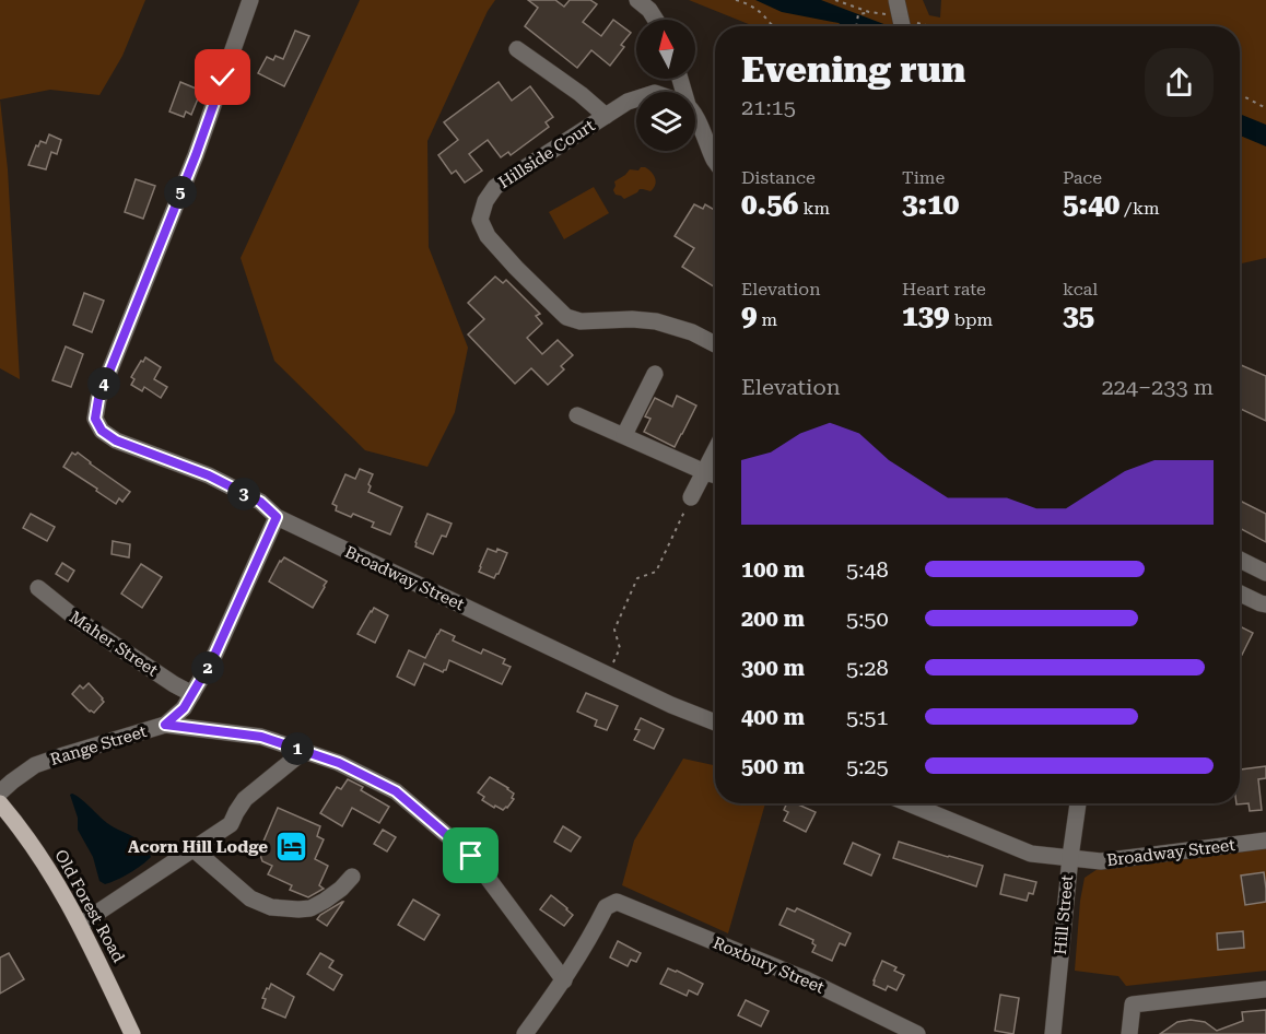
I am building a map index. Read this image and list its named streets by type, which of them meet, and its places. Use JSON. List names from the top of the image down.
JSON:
{
  "streets": {
    "main road": ["Old Forest Road"],
    "street": [
      "Hillside Court",
      "Broadway Street",
      "Maher Street",
      "Range Street",
      "Hill Street",
      "Roxbury Street"
    ]
  },
  "crossings": [
    ["Broadway Street", "Range Street"],
    ["Broadway Street", "Hill Street"],
    ["Maher Street", "Range Street"]
  ],
  "places": {
    "hotel": ["Acorn Hill Lodge"]
  },
  "north": "top",
  "page": {
    "heading": ["Evening run", "21:15"],
    "stats": [
      ["Distance", "0.56 km"],
      ["Time", "3:10"],
      ["Pace", "5:40 /km"],
      ["Elevation", "9 m"],
      ["Heart rate", "139 bpm"],
      ["kcal", "35"]
    ],
    "pins": [
      "5",
      "4",
      "3",
      "2",
      "1"
    ],
    "chart": ["Elevation", "224–233 m"],
    "list": [
      {
        "name": "100 m",
        "note": "5:48"
      },
      {
        "name": "200 m",
        "note": "5:50"
      },
      {
        "name": "300 m",
        "note": "5:28"
      },
      {
        "name": "400 m",
        "note": "5:51"
      },
      {
        "name": "500 m",
        "note": "5:25"
      }
    ]
  }
}
